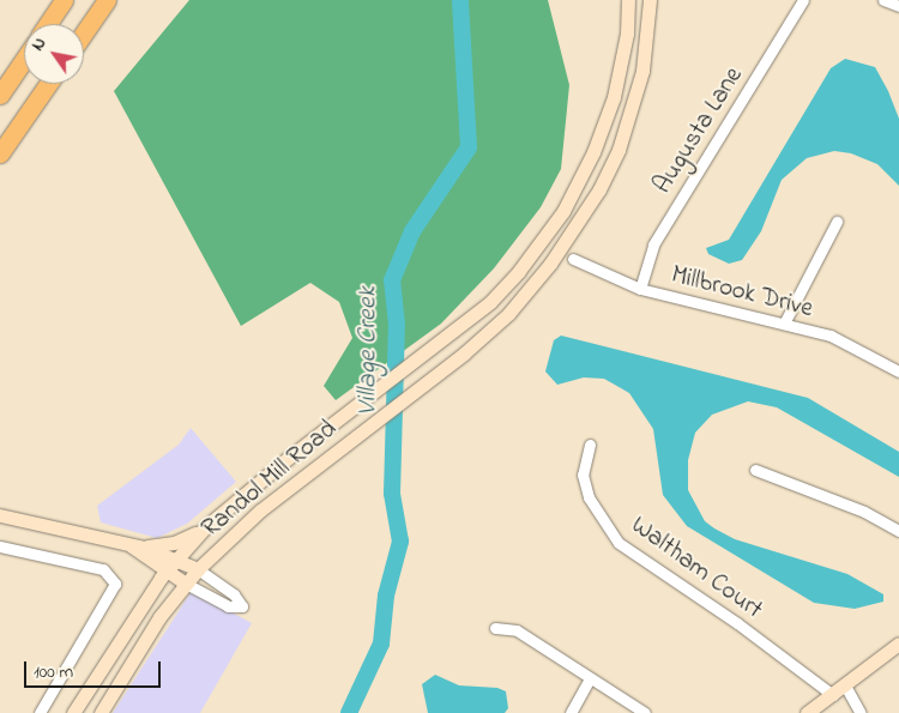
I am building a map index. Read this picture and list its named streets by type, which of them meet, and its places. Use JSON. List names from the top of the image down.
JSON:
{
  "streets": {
    "main road": ["Randol Mill Road"],
    "street": ["Augusta Lane", "Millbrook Drive", "Waltham Court"]
  },
  "crossings": [
    ["Augusta Lane", "Millbrook Drive"]
  ],
  "water": ["Village Creek"],
  "scale_bar": "100 m",
  "north": "top left"
}
